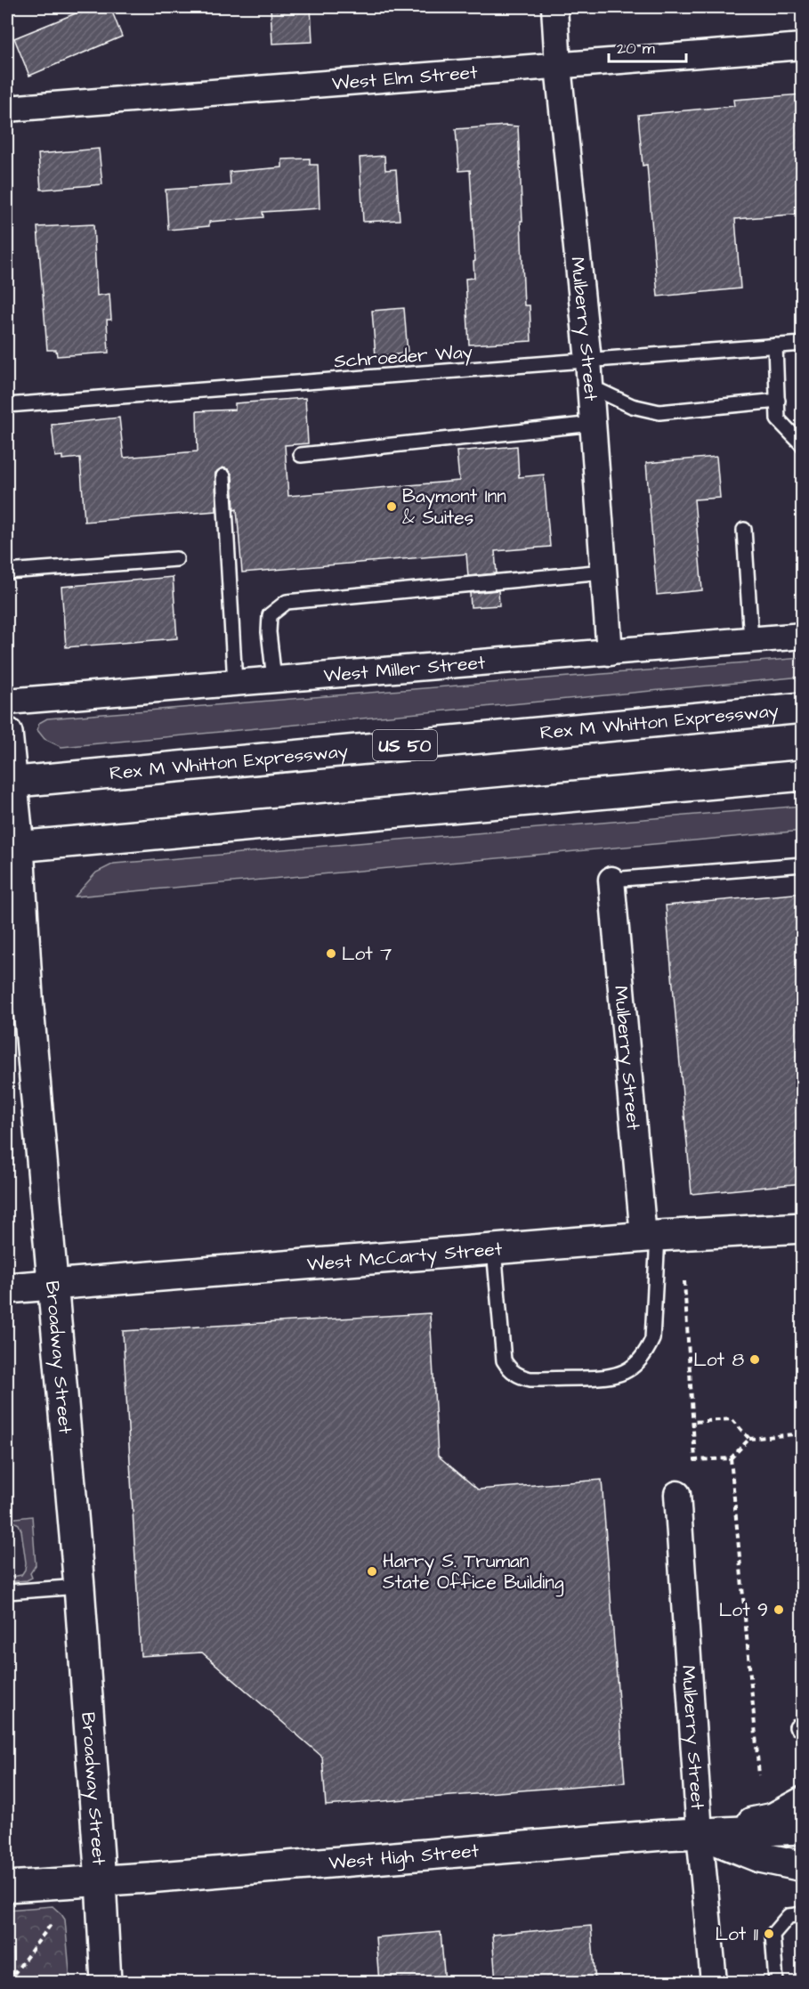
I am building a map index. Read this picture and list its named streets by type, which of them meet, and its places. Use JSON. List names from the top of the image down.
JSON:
{
  "streets": {
    "main road": [
      "Rex M Whitton Expressway",
      "US 50",
      "West McCarty Street",
      "Broadway Street",
      "West High Street"
    ],
    "street": ["West Elm Street", "Mulberry Street", "West Miller Street"],
    "lane": ["Schroeder Way"]
  },
  "crossings": [
    ["West Elm Street", "Mulberry Street"],
    ["Mulberry Street", "Schroeder Way"],
    ["Mulberry Street", "West Miller Street"],
    ["Mulberry Street", "West McCarty Street"],
    ["Mulberry Street", "West High Street"],
    ["Rex M Whitton Expressway", "Broadway Street"],
    ["West McCarty Street", "Broadway Street"],
    ["Broadway Street", "West High Street"]
  ],
  "places": [
    "Baymont Inn & Suites",
    "Lot 7",
    "Lot 8",
    "Harry S. Truman State Office Building",
    "Lot 9",
    "Lot 11"
  ],
  "scale_bar": "20 m"
}
